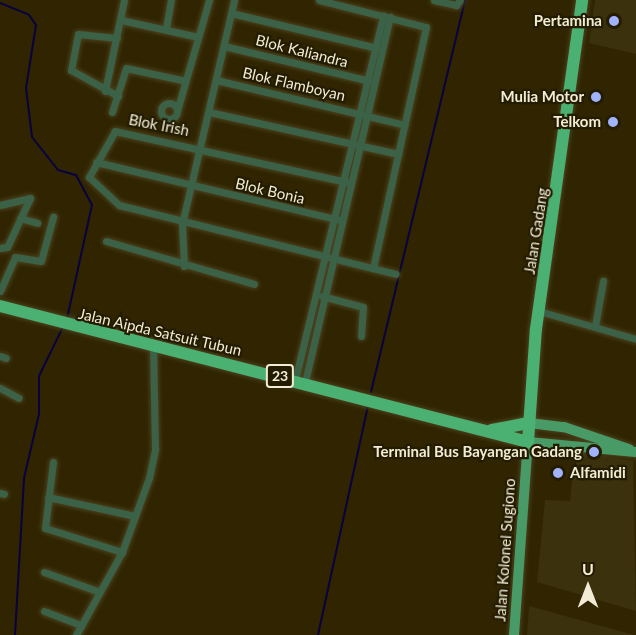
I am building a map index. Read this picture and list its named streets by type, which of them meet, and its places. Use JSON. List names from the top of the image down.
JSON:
{
  "streets": {
    "highway": ["Jalan Gadang", "Jalan Aipda Satsuit Tubun", "23"],
    "main road": ["Jalan Kolonel Sugiono"],
    "street": [
      "Blok Kaliandra",
      "Blok Flamboyan",
      "Blok Irish",
      "Blok Bonia"
    ]
  },
  "crossings": [
    ["Blok Irish", "Blok Bonia"],
    ["Jalan Gadang", "Jalan Aipda Satsuit Tubun"],
    ["Jalan Gadang", "Jalan Kolonel Sugiono"]
  ],
  "places": [
    "Pertamina",
    "Mulia Motor",
    "Telkom",
    "Terminal Bus Bayangan Gadang",
    "Alfamidi"
  ],
  "north": "top"
}
